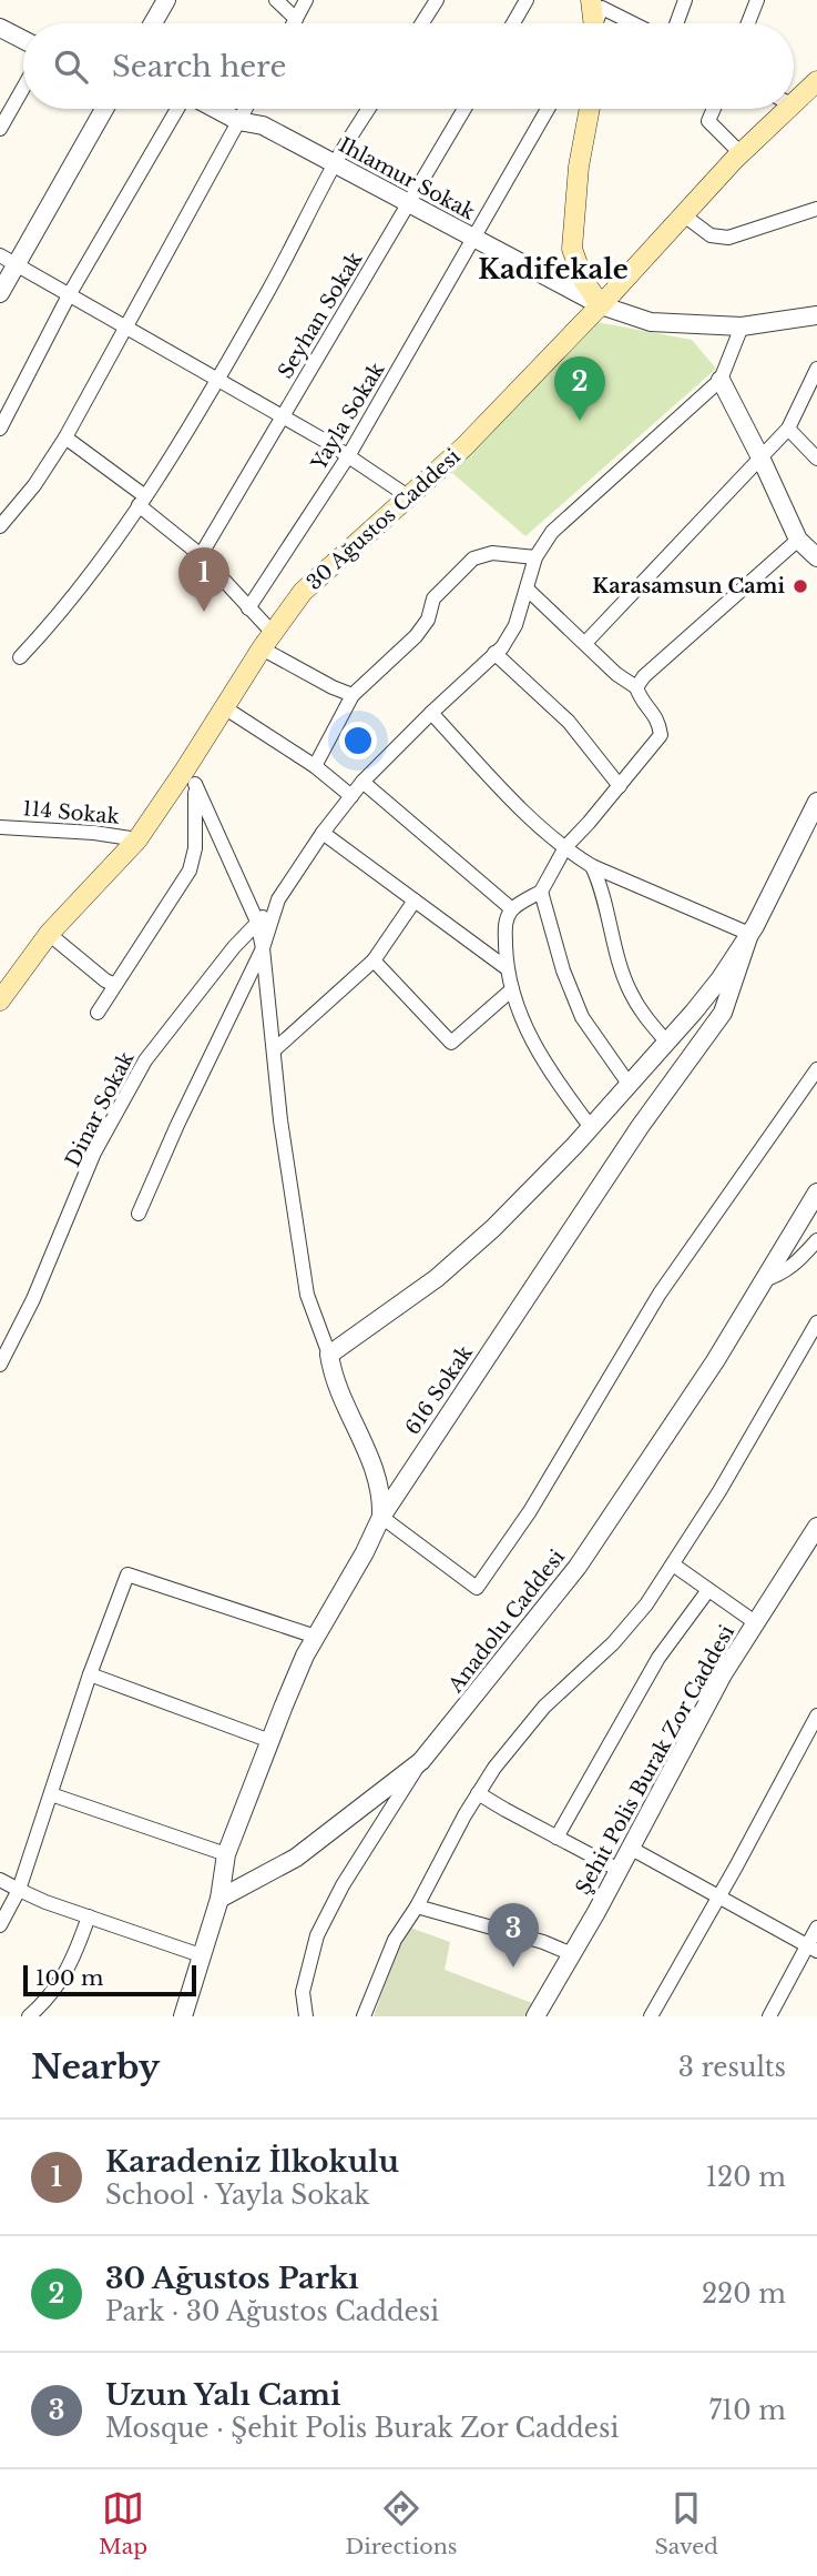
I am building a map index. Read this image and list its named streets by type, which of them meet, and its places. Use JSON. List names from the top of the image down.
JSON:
{
  "streets": {
    "main road": ["30 Ağustos Caddesi"],
    "street": [
      "Ihlamur Sokak",
      "Seyhan Sokak",
      "Yayla Sokak",
      "114 Sokak",
      "Dinar Sokak",
      "616 Sokak",
      "Anadolu Caddesi",
      "Şehit Polis Burak Zor Caddesi"
    ]
  },
  "crossings": [
    ["Ihlamur Sokak", "Seyhan Sokak"],
    ["Ihlamur Sokak", "Yayla Sokak"],
    ["Ihlamur Sokak", "30 Ağustos Caddesi"],
    ["30 Ağustos Caddesi", "114 Sokak"],
    ["616 Sokak", "Anadolu Caddesi"]
  ],
  "districts": ["Kadifekale"],
  "places": ["Karasamsun Cami"],
  "scale_bar": "100 m",
  "page": {
    "search": "Search here",
    "pins": ["2", "1", "3"],
    "scale": "100 m",
    "heading": ["Nearby", "3 results"],
    "list": [
      {
        "mark": "1",
        "name": "Karadeniz İlkokulu",
        "note": "School · Yayla Sokak",
        "value": "120 m"
      },
      {
        "mark": "2",
        "name": "30 Ağustos Parkı",
        "note": "Park · 30 Ağustos Caddesi",
        "value": "220 m"
      },
      {
        "mark": "3",
        "name": "Uzun Yalı Cami",
        "note": "Mosque · Şehit Polis Burak Zor Caddesi",
        "value": "710 m"
      }
    ],
    "nav": ["Map", "Directions", "Saved"]
  }
}
